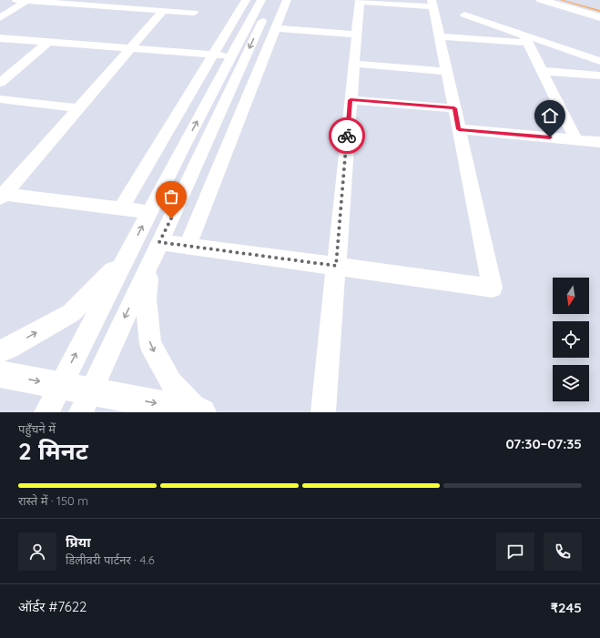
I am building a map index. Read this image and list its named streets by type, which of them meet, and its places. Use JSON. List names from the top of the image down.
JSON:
{
  "north": "bottom",
  "page": {
    "heading": ["2 मिनट", "पहुँचने में", "07:30–07:35"],
    "panel": [
      "प्रिया",
      "डिलीवरी पार्टनर · 4.6",
      "ऑर्डर #7622",
      "₹245"
    ],
    "bar": "रास्ते में · 150 m"
  }
}
